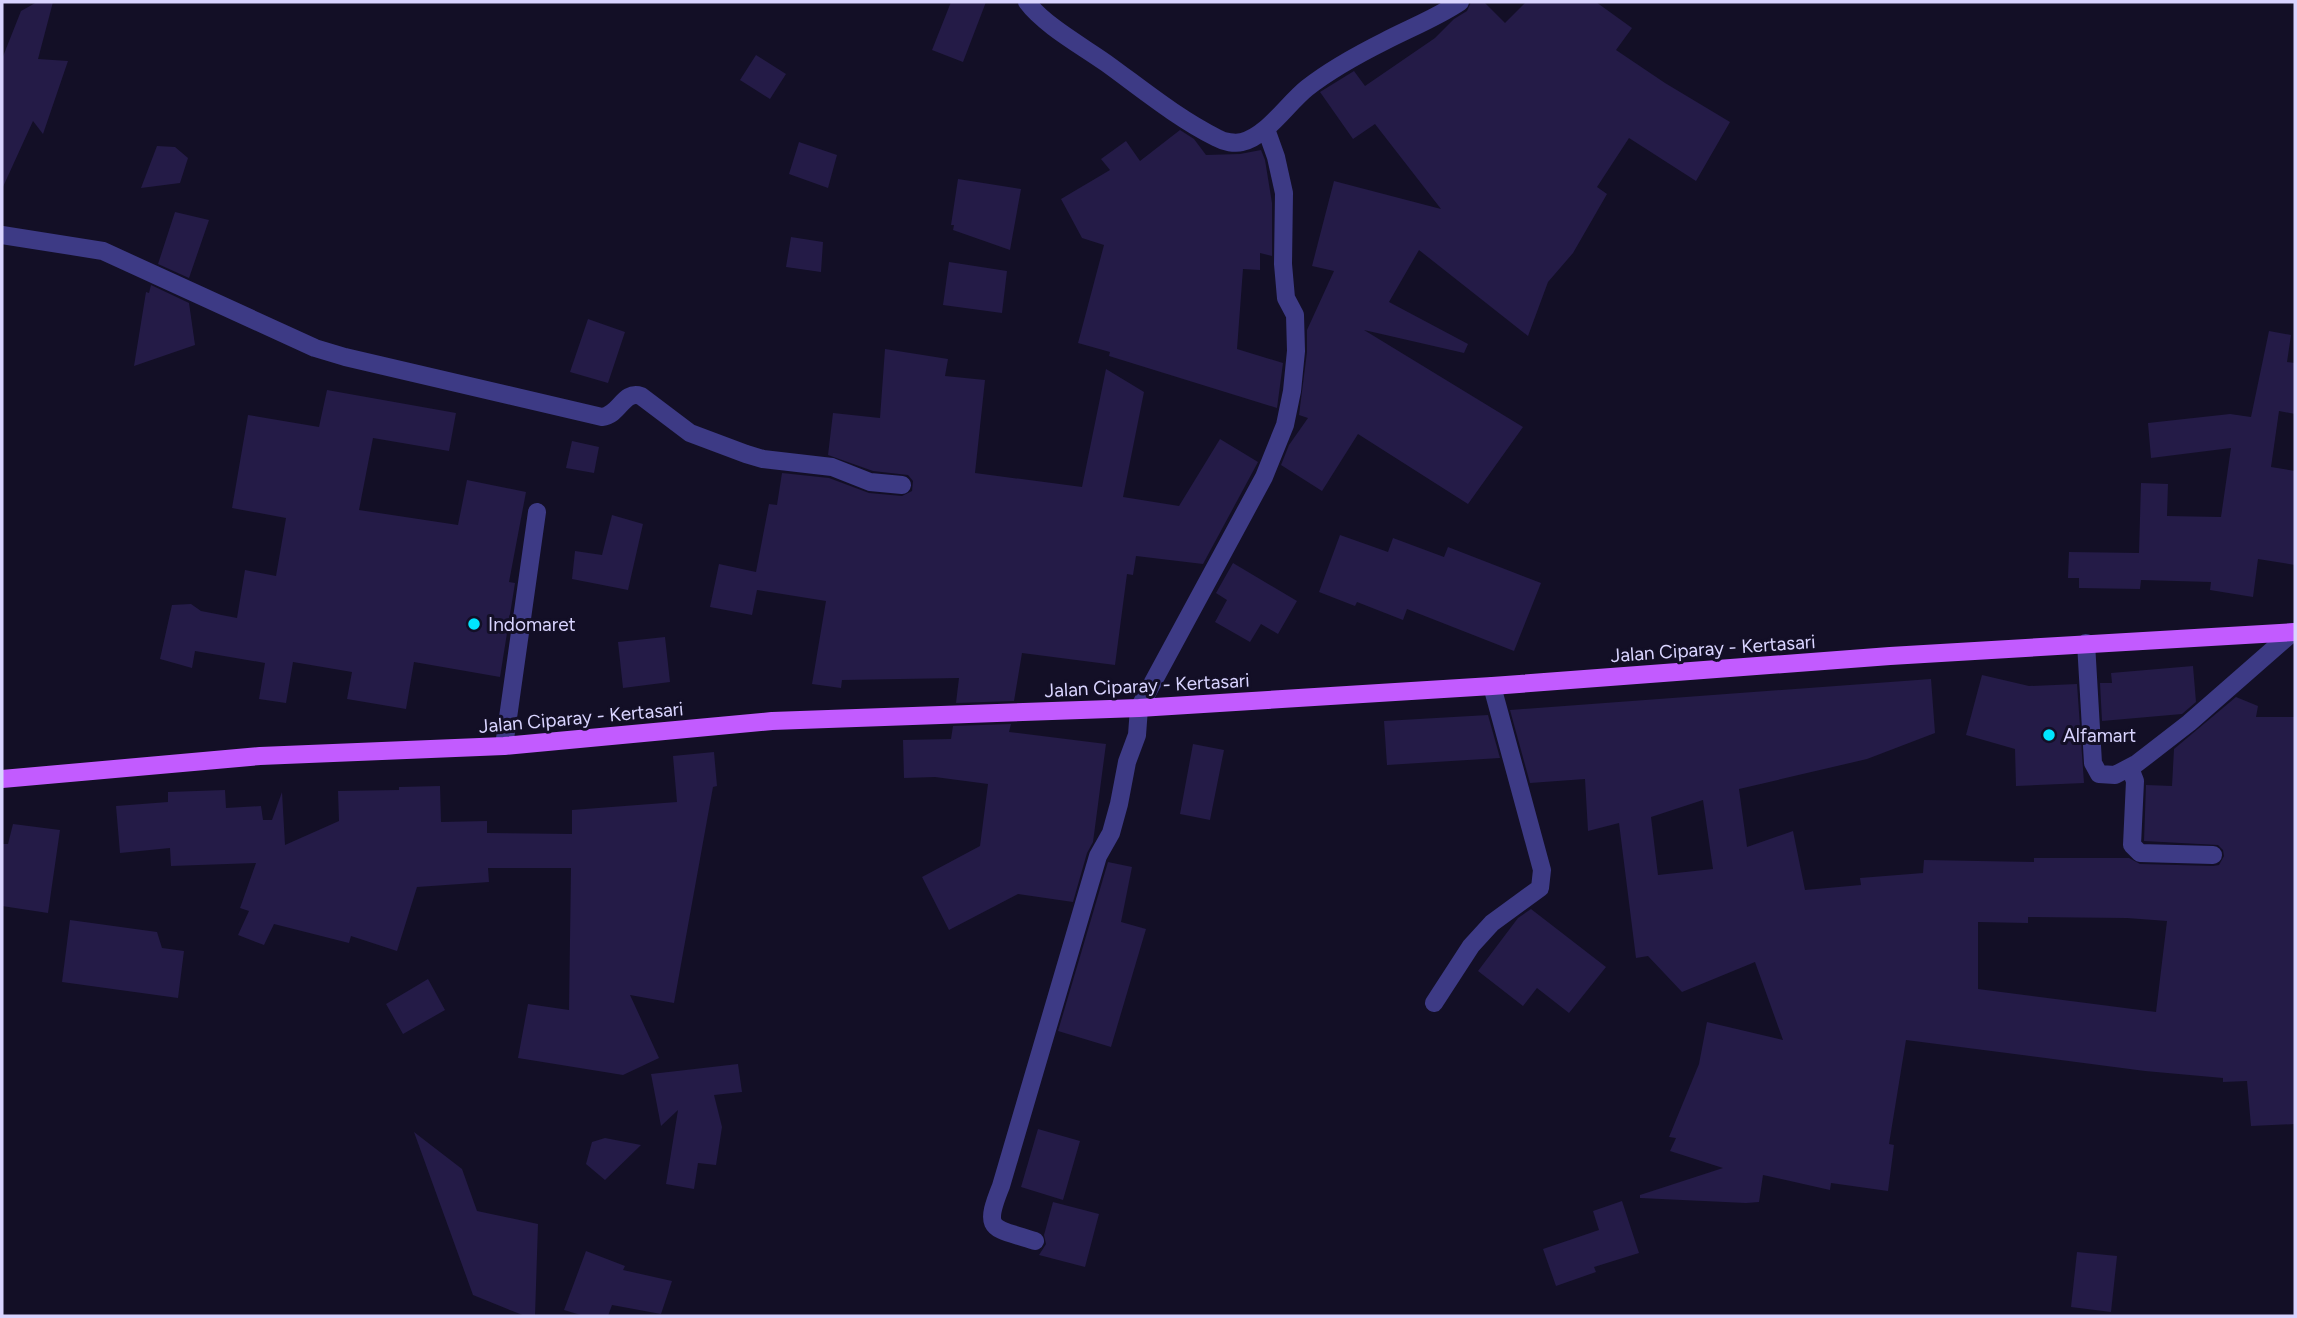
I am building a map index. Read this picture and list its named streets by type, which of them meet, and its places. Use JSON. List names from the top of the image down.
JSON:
{
  "streets": {
    "main road": ["Jalan Ciparay - Kertasari"]
  },
  "places": ["Indomaret", "Alfamart"]
}
